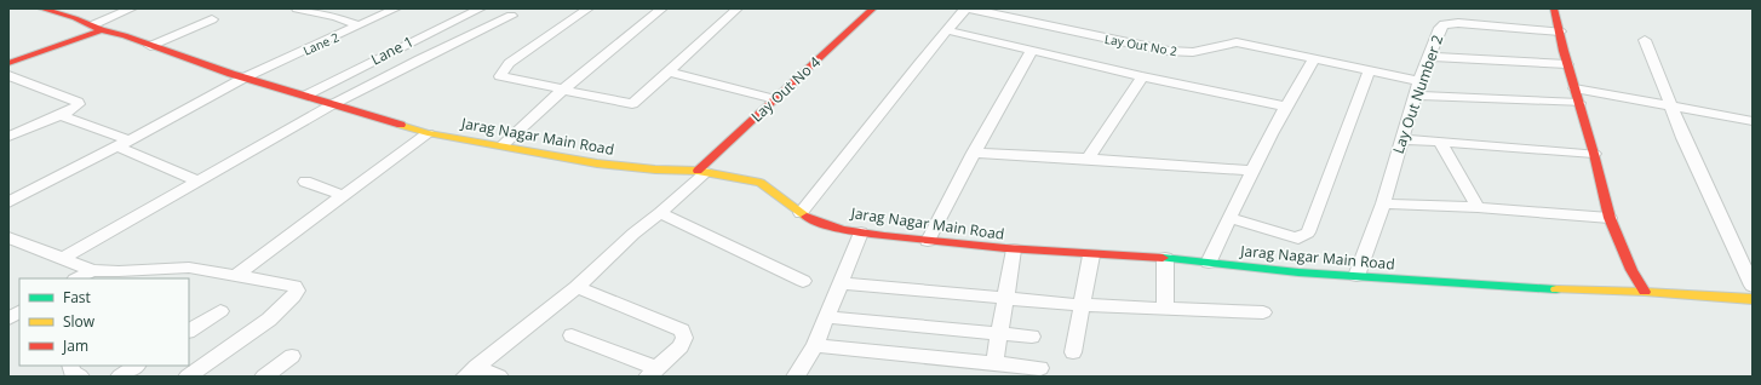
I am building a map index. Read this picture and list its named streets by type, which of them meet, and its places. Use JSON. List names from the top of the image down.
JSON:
{
  "streets": {
    "main road": ["Lay Out No 4", "Jarag Nagar Main Road"],
    "street": [
      "Lane 2",
      "Lay Out No 2",
      "Lane 1",
      "Lay Out Number 2"
    ]
  },
  "crossings": [
    ["Lane 2", "Jarag Nagar Main Road"],
    ["Lay Out No 2", "Lay Out Number 2"],
    ["Lane 1", "Jarag Nagar Main Road"],
    ["Lay Out No 4", "Jarag Nagar Main Road"],
    ["Lay Out Number 2", "Jarag Nagar Main Road"]
  ],
  "legend": ["Fast", "Slow", "Jam"]
}
